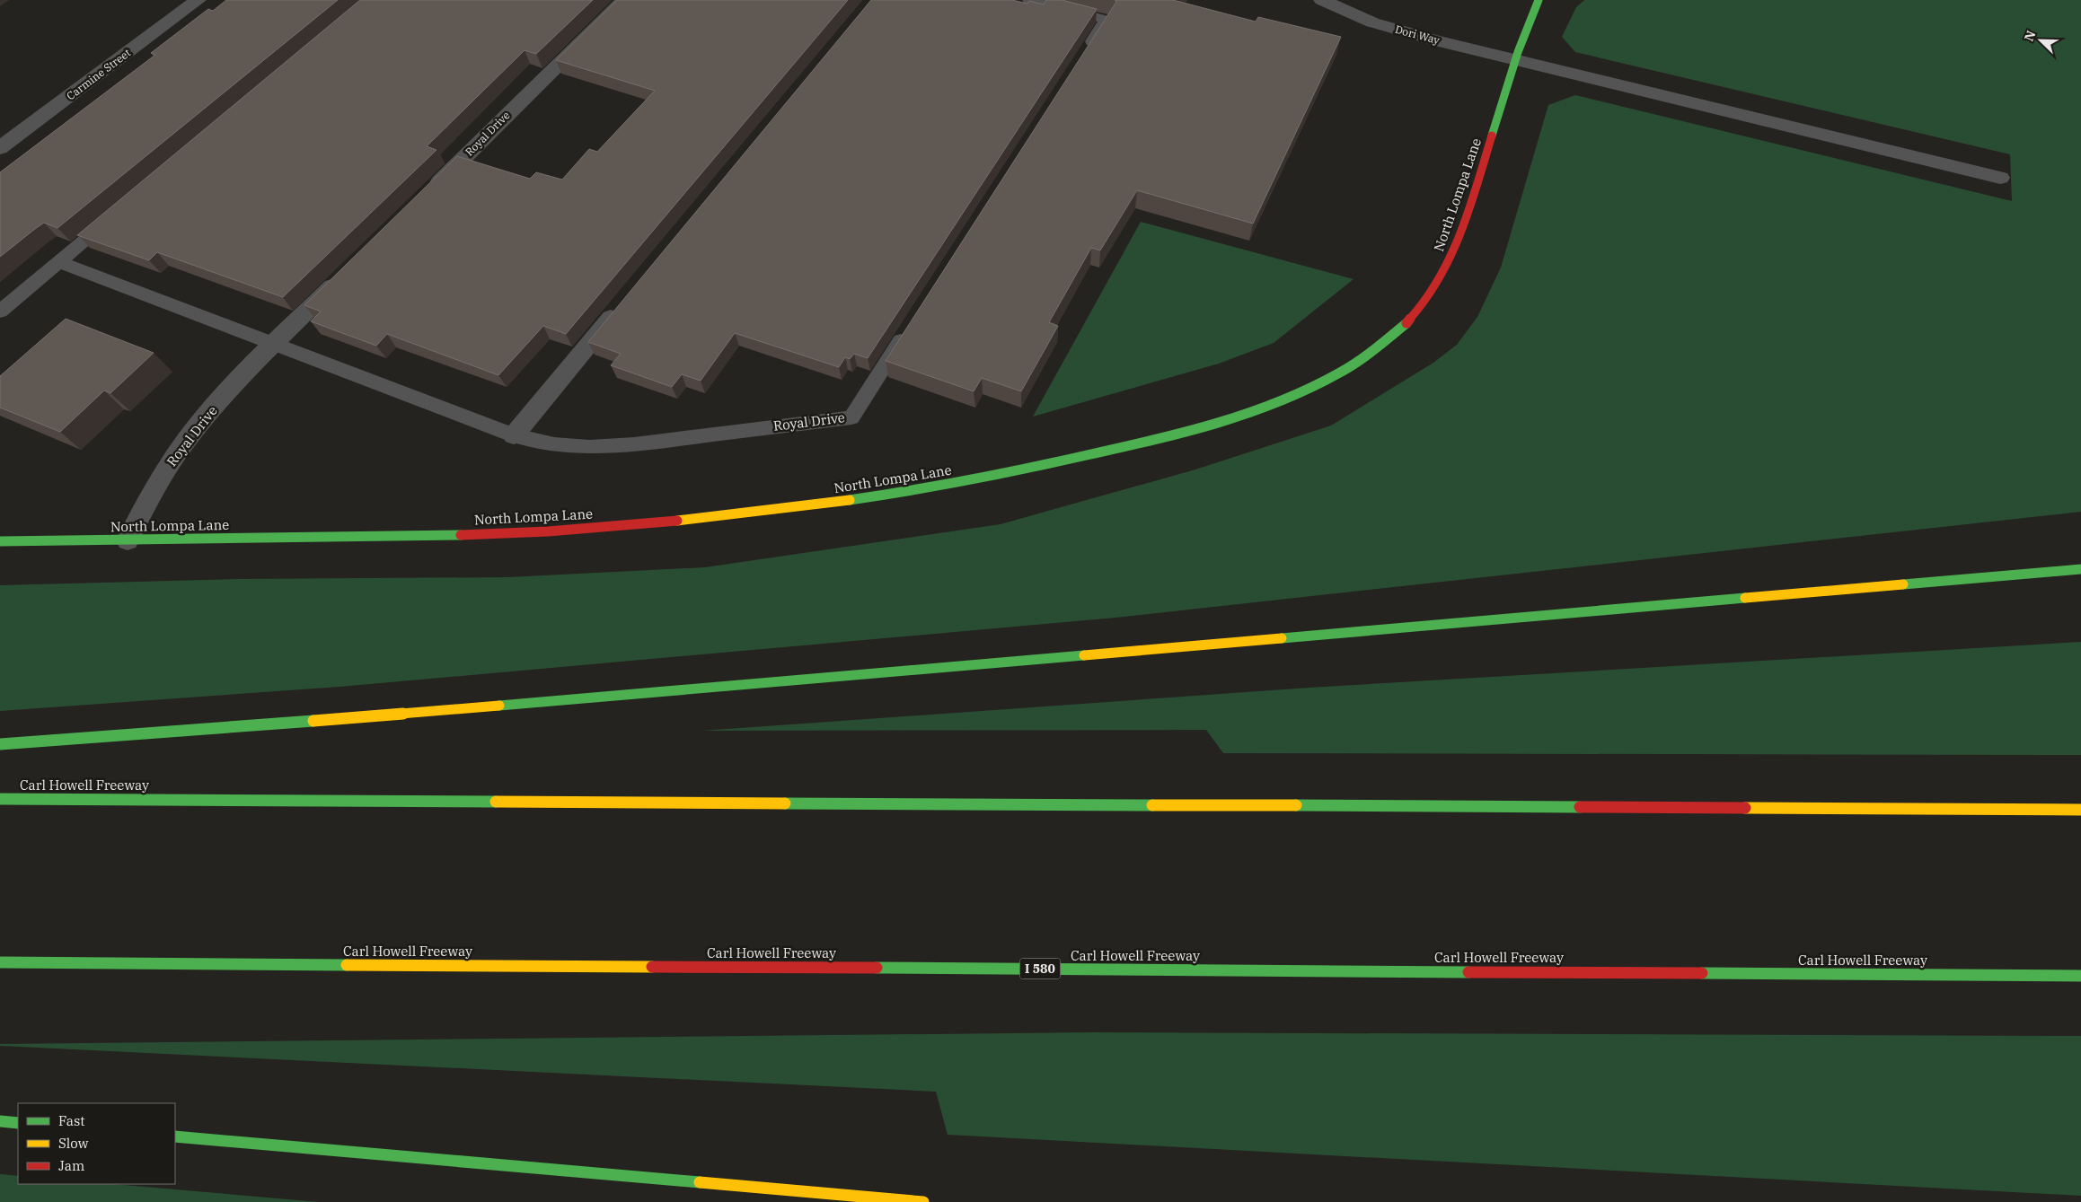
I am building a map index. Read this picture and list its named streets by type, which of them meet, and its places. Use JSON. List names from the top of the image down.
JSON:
{
  "streets": {
    "main road": ["North Lompa Lane", "Carl Howell Freeway", "I 580"],
    "street": ["Dori Way", "Carmine Street", "Royal Drive"]
  },
  "crossings": [
    ["Dori Way", "North Lompa Lane"],
    ["Royal Drive", "North Lompa Lane"]
  ],
  "legend": ["Fast", "Slow", "Jam"],
  "north": "top left"
}
